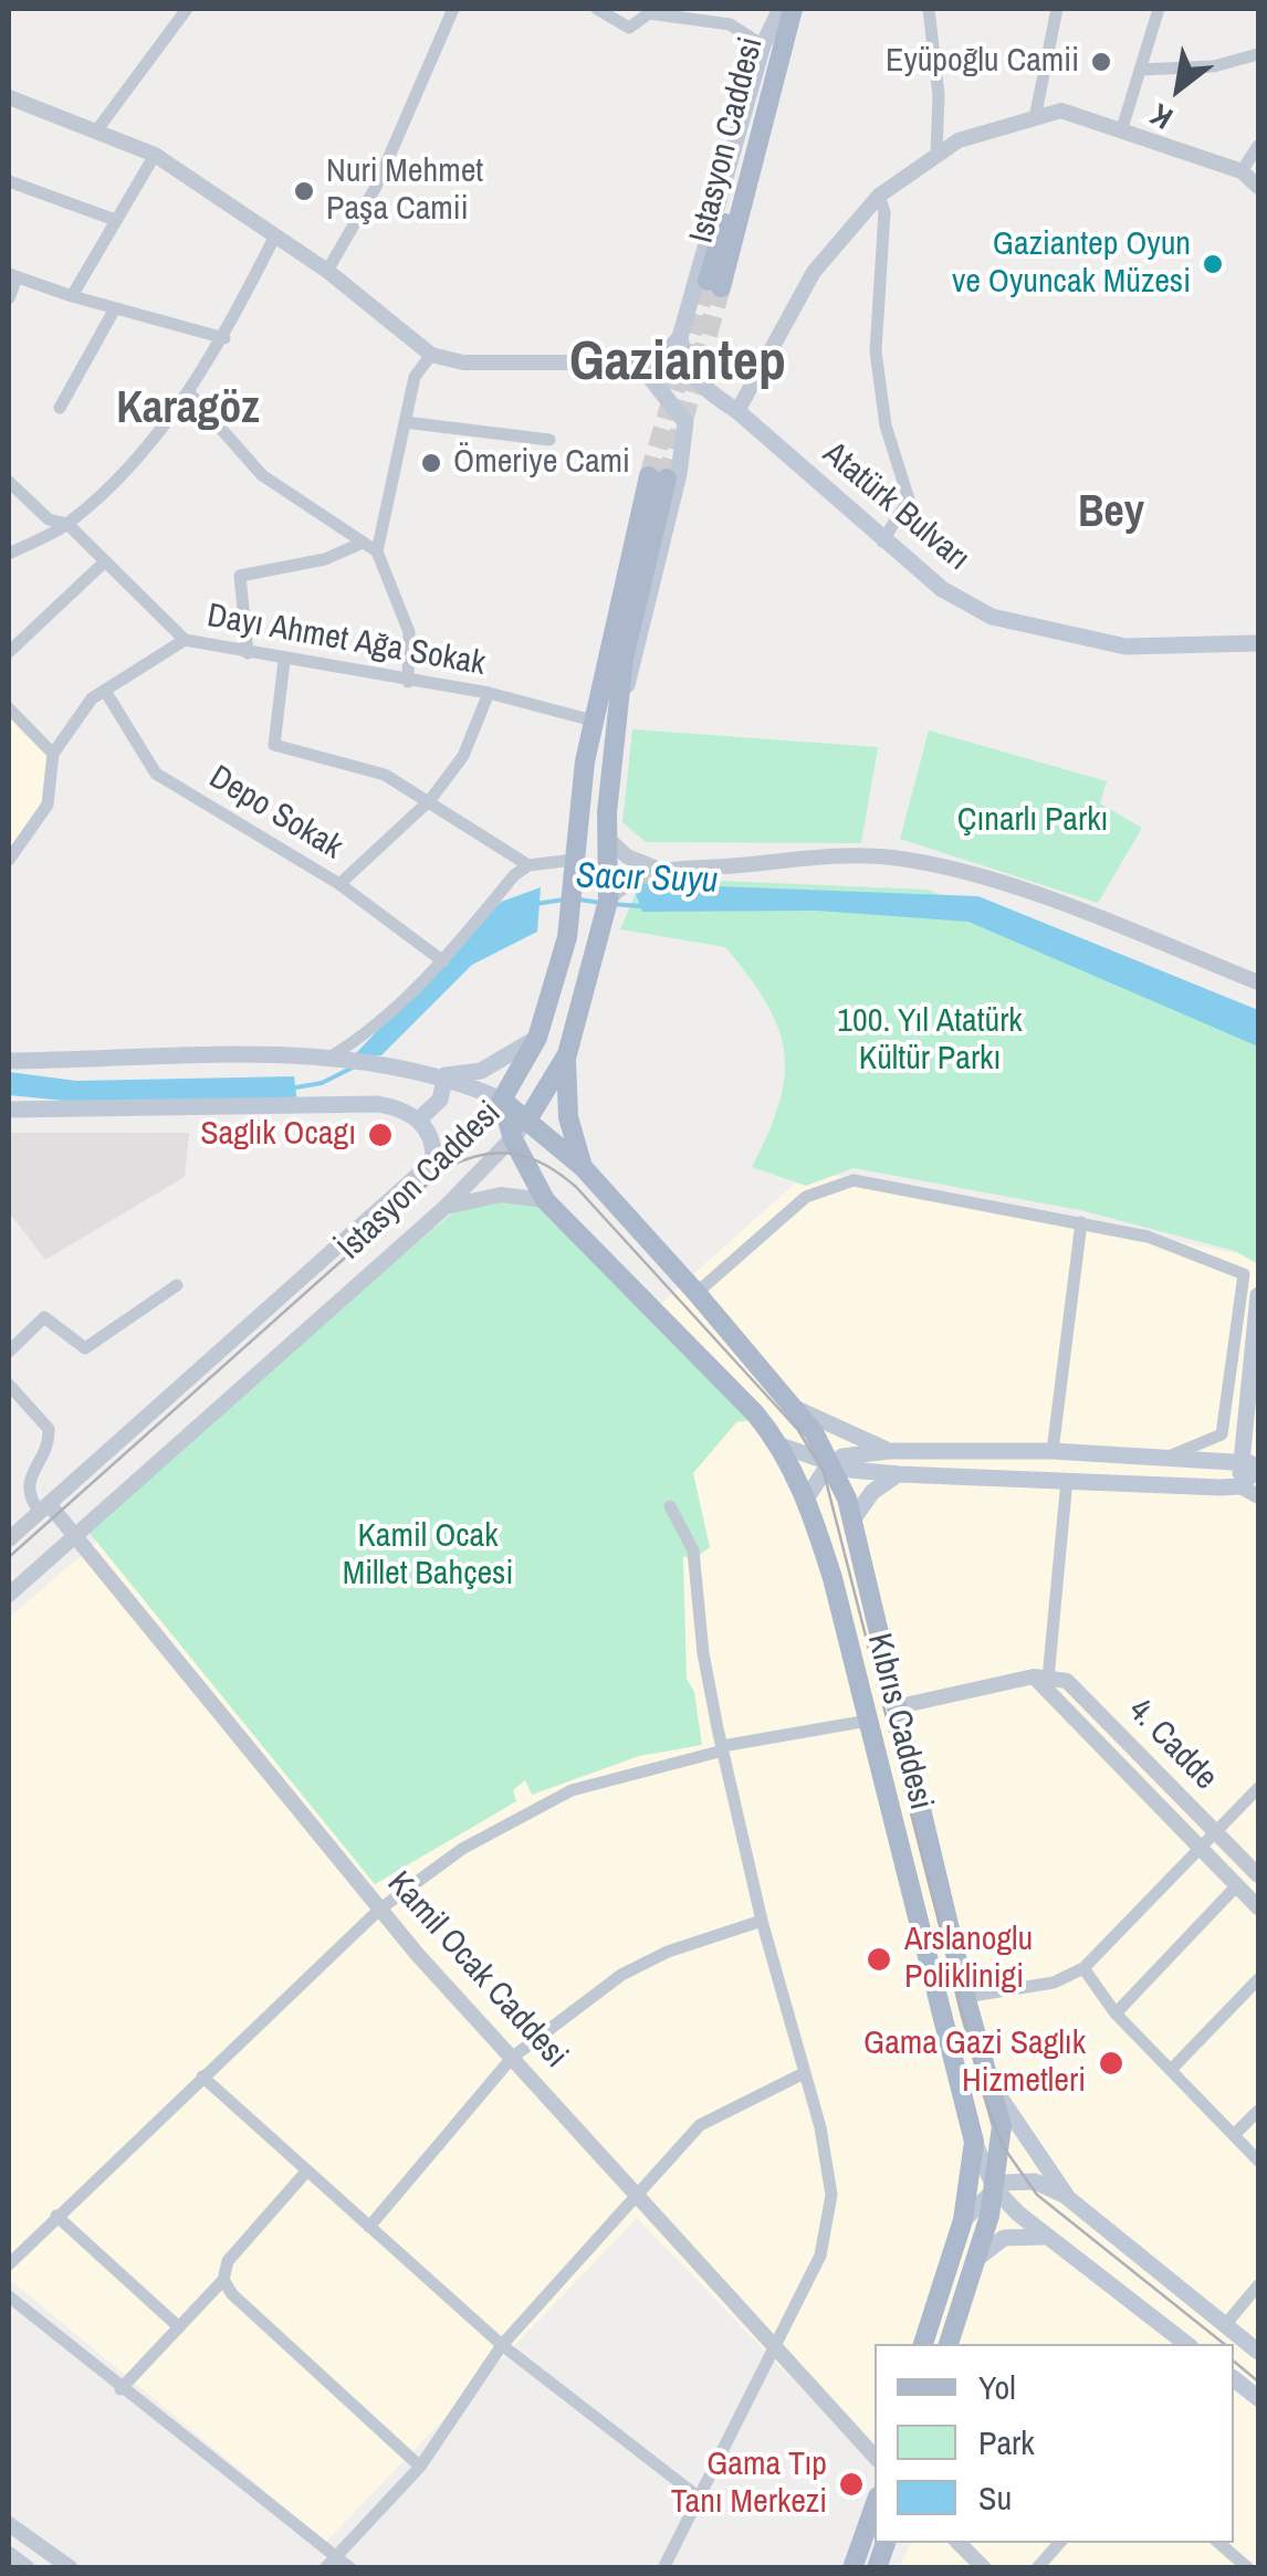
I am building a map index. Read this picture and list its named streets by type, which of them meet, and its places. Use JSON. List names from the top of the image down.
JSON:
{
  "streets": {
    "main road": ["Atatürk Bulvarı", "İstasyon Caddesi", "Kıbrıs Caddesi"],
    "street": [
      "Dayı Ahmet Ağa Sokak",
      "Depo Sokak",
      "4. Cadde",
      "Kamil Ocak Caddesi"
    ]
  },
  "crossings": [
    ["Dayı Ahmet Ağa Sokak", "İstasyon Caddesi"],
    ["İstasyon Caddesi", "Kıbrıs Caddesi"],
    ["İstasyon Caddesi", "Kamil Ocak Caddesi"]
  ],
  "districts": ["Gaziantep", "Karagöz", "Bey"],
  "water": ["Sacır Suyu"],
  "parks": ["Çınarlı Parkı", "100. Yıl Atatürk Kültür Parkı", "Kamil Ocak Millet Bahçesi"],
  "places": [
    "Eyüpoğlu Camii",
    "Nuri Mehmet Paşa Camii",
    "Gaziantep Oyun ve Oyuncak Müzesi",
    "Ömeriye Cami",
    "Saglık Ocagı",
    "Arslanoglu Poliklinigi",
    "Gama Gazi Saglık Hizmetleri",
    "Gama Tıp Tanı Merkezi"
  ],
  "legend": ["Yol", "Park", "Su"],
  "north": "bottom left"
}
